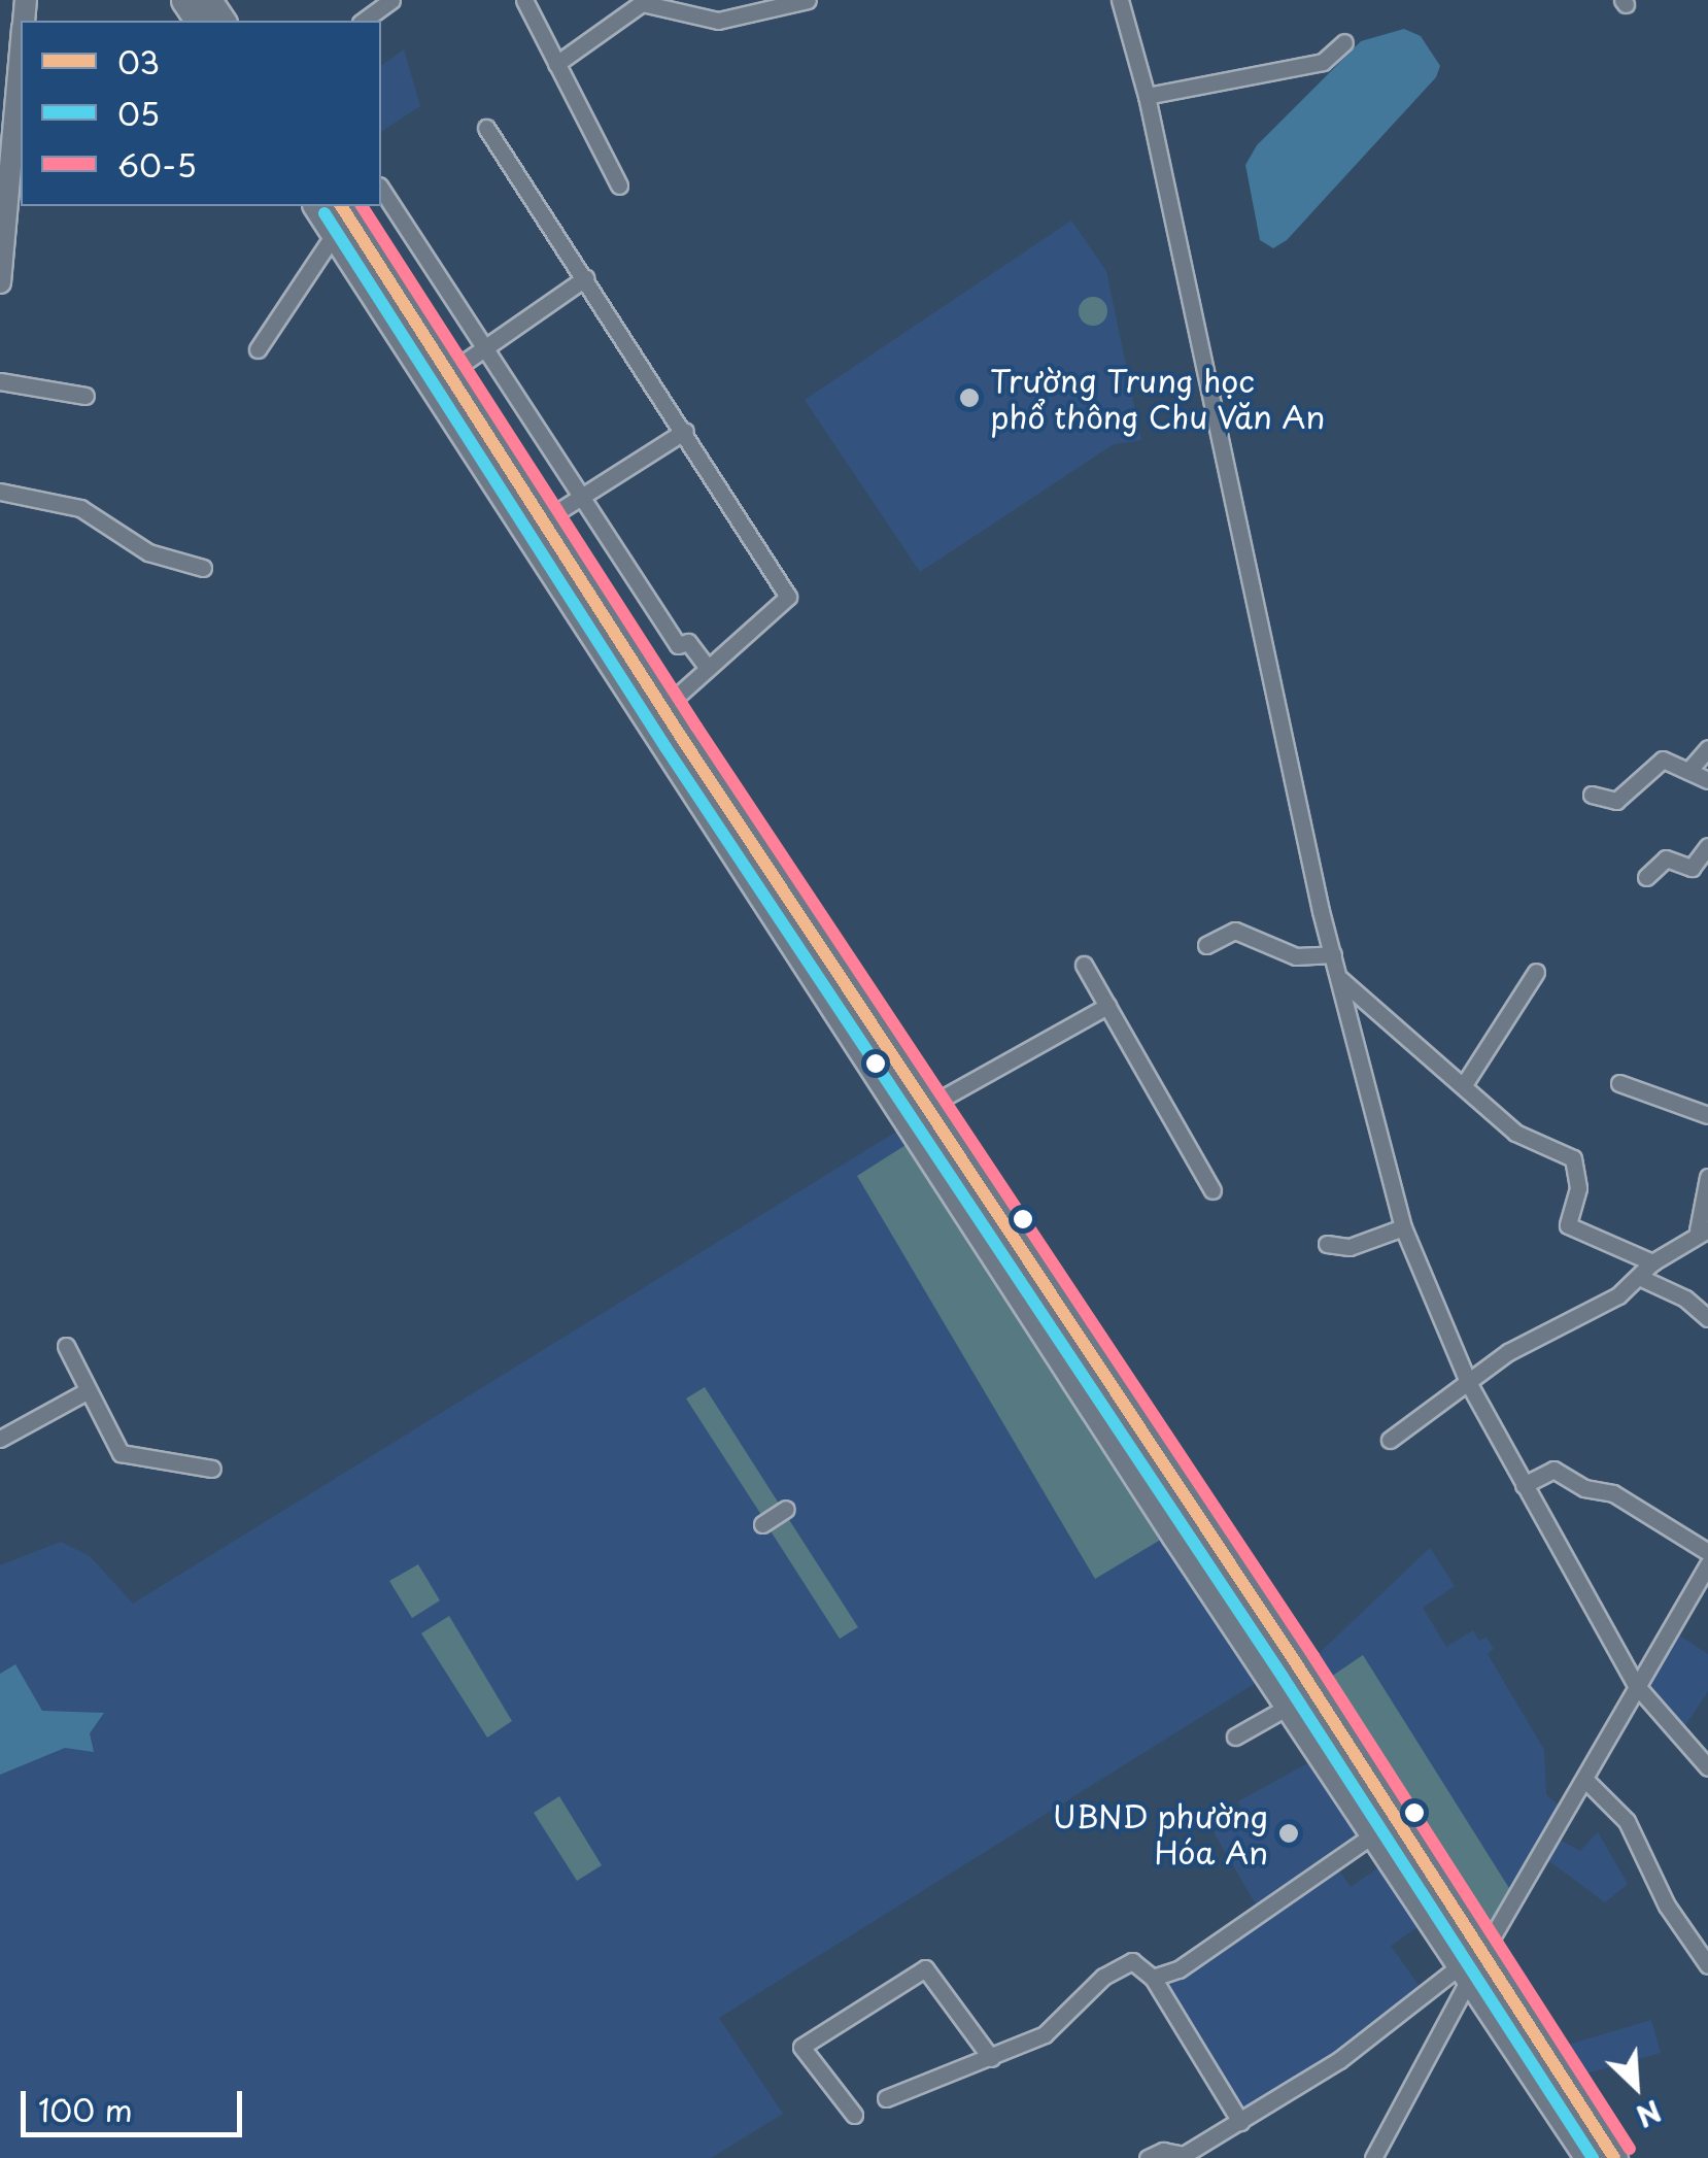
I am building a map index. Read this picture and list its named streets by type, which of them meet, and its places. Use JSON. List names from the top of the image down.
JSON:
{
  "places": ["Trường Trung học phổ thông Chu Văn An", "UBND phường Hóa An"],
  "lines": ["transit line 03", "transit line 60-5", "transit line 05"],
  "legend": ["03", "05", "60-5"],
  "scale_bar": "100 m",
  "north": "bottom right"
}
